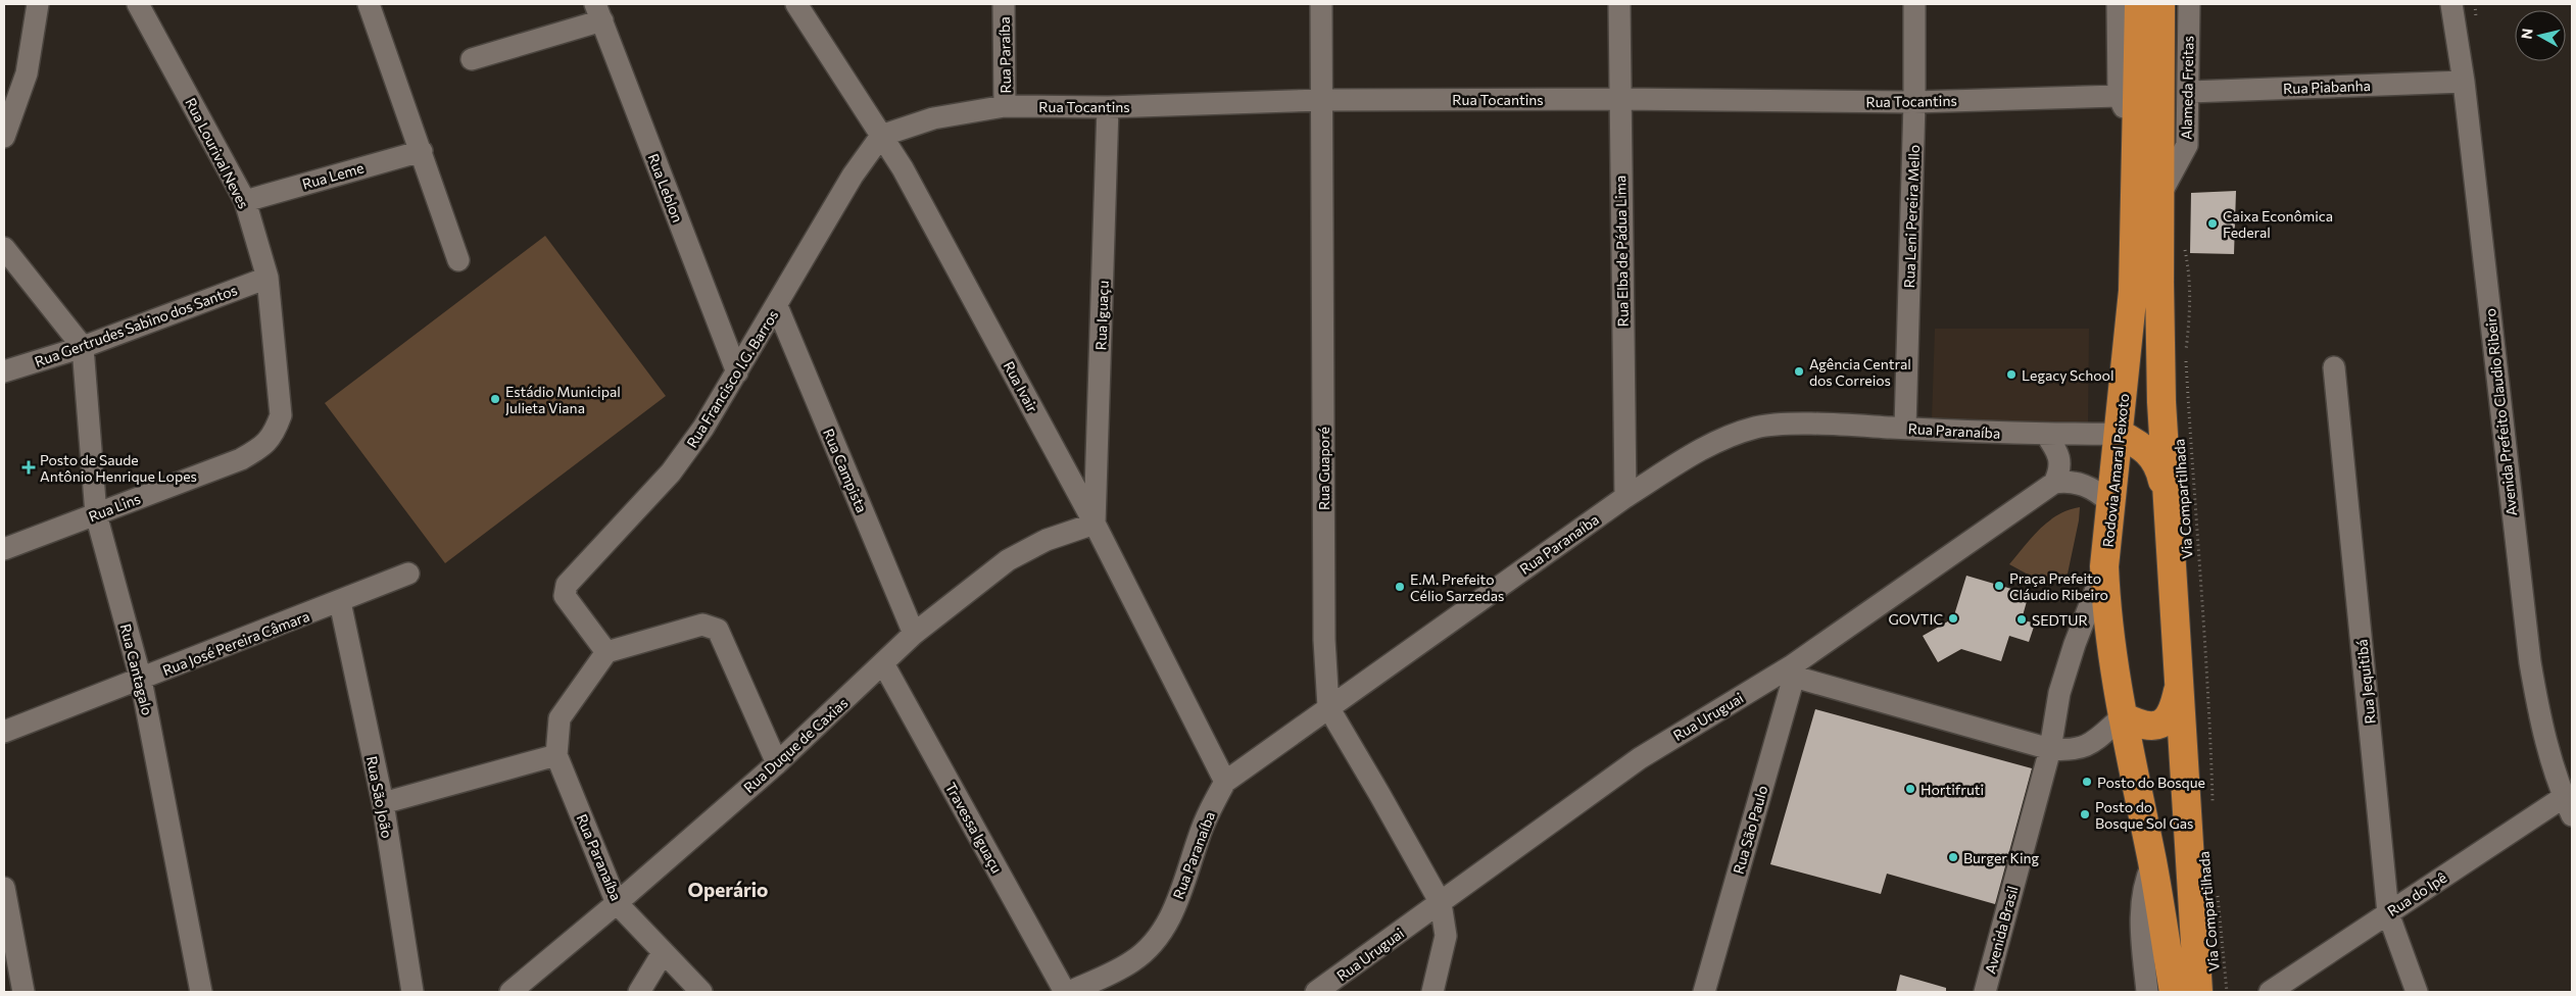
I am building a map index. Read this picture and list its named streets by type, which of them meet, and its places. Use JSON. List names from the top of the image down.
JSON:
{
  "streets": {
    "highway": ["Rodovia Amaral Peixoto"],
    "street": [
      "Rua Paraíba",
      "Rua Piabanha",
      "Alameda Freitas",
      "Rua Tocantins",
      "Rua Lourival Neves",
      "Rua Leme",
      "Rua Leblon",
      "Rua Leni Pereira Mello",
      "Rua Elba de Pádua Lima",
      "Rua Iguaçu",
      "Rua Gertrudes Sabino dos Santos",
      "Rua Francisco I.G. Barros",
      "Rua Ivair",
      "Avenida Prefeito Claudio Ribeiro",
      "Rua Paranaíba",
      "Rua Guaporé",
      "Rua Campista",
      "Rua Lins",
      "Rua José Pereira Câmara",
      "Rua Cantagalo",
      "Rua Jequitibá",
      "Rua Uruguai",
      "Rua Duque de Caxias",
      "Rua São João",
      "Travessa Iguaçu",
      "Rua São Paulo",
      "Rua do Ipê",
      "Avenida Brasil"
    ],
    "path": ["Via Compartilhada"]
  },
  "crossings": [
    ["Rua Paraíba", "Rua Tocantins"],
    ["Rua Piabanha", "Alameda Freitas"],
    ["Rua Piabanha", "Avenida Prefeito Claudio Ribeiro"],
    ["Rua Tocantins", "Rua Leni Pereira Mello"],
    ["Rua Tocantins", "Rua Elba de Pádua Lima"],
    ["Rua Tocantins", "Rua Iguaçu"],
    ["Rua Tocantins", "Rua Francisco I.G. Barros"],
    ["Rua Tocantins", "Rua Ivair"],
    ["Rua Tocantins", "Rua Guaporé"],
    ["Rua Lourival Neves", "Rua Leme"],
    ["Rua Lourival Neves", "Rua Gertrudes Sabino dos Santos"],
    ["Rua Lourival Neves", "Rua Lins"],
    ["Rua Leblon", "Rua Francisco I.G. Barros"],
    ["Rua Leni Pereira Mello", "Rua Paranaíba"],
    ["Rua Elba de Pádua Lima", "Rua Paranaíba"],
    ["Rua Iguaçu", "Rua Ivair"],
    ["Rua Iguaçu", "Rua Duque de Caxias"],
    ["Rua Gertrudes Sabino dos Santos", "Rua Cantagalo"],
    ["Rua Francisco I.G. Barros", "Rua Ivair"],
    ["Rua Francisco I.G. Barros", "Rua Campista"],
    ["Rua Ivair", "Rua Paranaíba"],
    ["Rua Ivair", "Rua Duque de Caxias"],
    ["Avenida Prefeito Claudio Ribeiro", "Rua do Ipê"],
    ["Rua Paranaíba", "Rua Guaporé"],
    ["Rua Paranaíba", "Rodovia Amaral Peixoto"],
    ["Rua Paranaíba", "Rua Duque de Caxias"],
    ["Rua Guaporé", "Rua Uruguai"],
    ["Rua Campista", "Rua Duque de Caxias"],
    ["Rodovia Amaral Peixoto", "Avenida Brasil"],
    ["Rua Lins", "Rua Cantagalo"],
    ["Rua José Pereira Câmara", "Rua Cantagalo"],
    ["Rua José Pereira Câmara", "Rua São João"],
    ["Rua Jequitibá", "Rua do Ipê"],
    ["Rua Uruguai", "Rua São Paulo"],
    ["Rua Duque de Caxias", "Travessa Iguaçu"]
  ],
  "districts": ["Operário"],
  "places": {
    "other": [
      "Caixa Econômica Federal",
      "Agência Central dos Correios",
      "Legacy School",
      "Estádio Municipal Julieta Viana",
      "Praça Prefeito Cláudio Ribeiro",
      "E.M. Prefeito Célio Sarzedas",
      "GOVTIC",
      "SEDTUR",
      "Posto do Bosque",
      "Hortifruti",
      "Posto do Bosque Sol Gas",
      "Burger King"
    ],
    "health": ["Posto de Saude Antônio Henrique Lopes"]
  },
  "north": "left"
}
